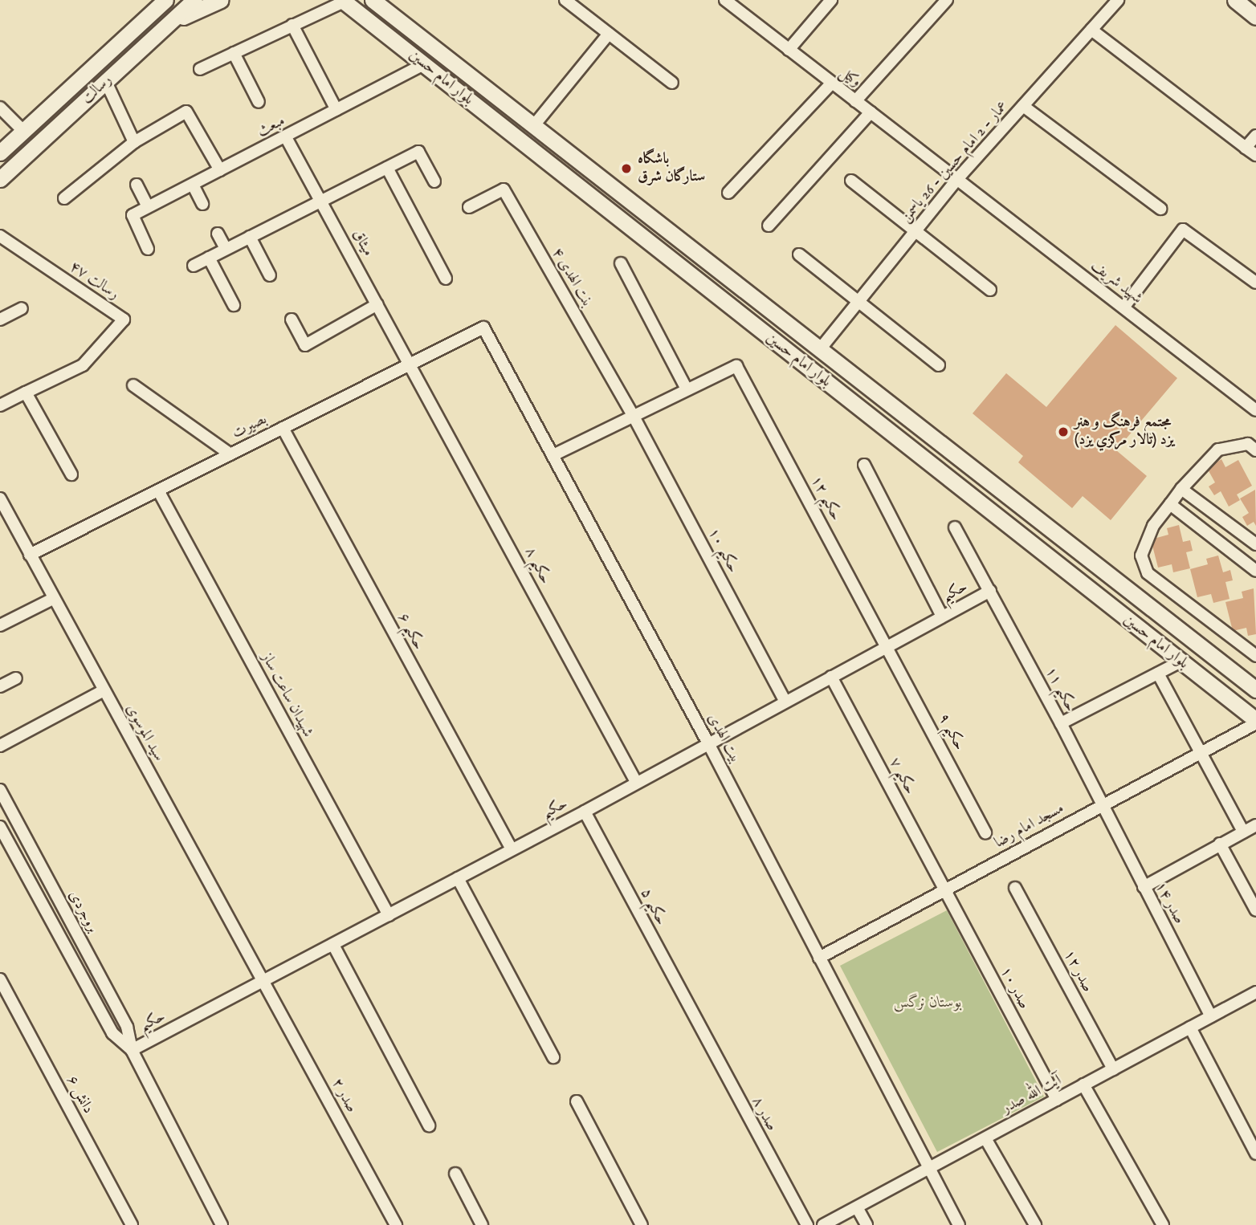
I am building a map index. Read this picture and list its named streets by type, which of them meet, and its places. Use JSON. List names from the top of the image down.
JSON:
{
  "streets": {
    "main road": ["بلوار امام حسین", "رسالت"],
    "street": [
      "وکیل",
      "مبعث",
      "عمار - 2 امام حسین - 26 یاسمن",
      "میثاق",
      "بنت الهدی ۴",
      "رسالت ۴۷",
      "شهید شریف",
      "بصیرت",
      "حکیم ۱۲",
      "حکیم ۱۰",
      "حکیم ۸",
      "حکیم",
      "حکیم ۶",
      "حکیم ۱۱",
      "شهیدان ساعت ساز",
      "حکیم ۹",
      "سید الموسوی",
      "بیت الهدی",
      "حکیم ۷",
      "مسجد امام رضا",
      "صدر ۱۴",
      "حکیم ۵",
      "بروجردی",
      "صدر ۱۲",
      "صدر ۱۰",
      "دانش ۶",
      "آیت الله صدر",
      "صدر ۲",
      "صدر ۸"
    ]
  },
  "crossings": [
    ["بلوار امام حسین", "مبعث"],
    ["بلوار امام حسین", "عمار - 2 امام حسین - 26 یاسمن"],
    ["بلوار امام حسین", "مسجد امام رضا"],
    ["وکیل", "عمار - 2 امام حسین - 26 یاسمن"],
    ["وکیل", "شهید شریف"],
    ["مبعث", "میثاق"],
    ["عمار - 2 امام حسین - 26 یاسمن", "شهید شریف"],
    ["میثاق", "بصیرت"],
    ["میثاق", "حکیم ۸"],
    ["بنت الهدی ۴", "حکیم ۱۰"],
    ["بصیرت", "حکیم ۸"],
    ["بصیرت", "حکیم ۶"],
    ["بصیرت", "شهیدان ساعت ساز"],
    ["بصیرت", "سید الموسوی"],
    ["بصیرت", "بیت الهدی"],
    ["حکیم ۱۲", "حکیم"],
    ["حکیم ۱۲", "حکیم ۹"],
    ["حکیم ۱۰", "حکیم"],
    ["حکیم ۸", "حکیم"],
    ["حکیم", "حکیم ۶"],
    ["حکیم", "حکیم ۱۱"],
    ["حکیم", "شهیدان ساعت ساز"],
    ["حکیم", "حکیم ۹"],
    ["حکیم", "سید الموسوی"],
    ["حکیم", "بیت الهدی"],
    ["حکیم", "حکیم ۷"],
    ["حکیم", "حکیم ۵"],
    ["حکیم", "بروجردی"],
    ["حکیم", "صدر ۲"],
    ["حکیم ۱۱", "مسجد امام رضا"],
    ["حکیم ۱۱", "صدر ۱۴"],
    ["سید الموسوی", "صدر ۲"],
    ["بیت الهدی", "مسجد امام رضا"],
    ["بیت الهدی", "آیت الله صدر"],
    ["حکیم ۷", "مسجد امام رضا"],
    ["حکیم ۷", "صدر ۱۰"],
    ["مسجد امام رضا", "صدر ۱۴"],
    ["مسجد امام رضا", "صدر ۱۰"],
    ["صدر ۱۴", "آیت الله صدر"],
    ["حکیم ۵", "صدر ۸"],
    ["صدر ۱۲", "آیت الله صدر"],
    ["صدر ۱۰", "آیت الله صدر"]
  ],
  "parks": ["بوستان نرگس"],
  "places": ["باشگاه ستارگان شرق", "مجتمع فرهنگ و هنر یزد (تالار مركزي یزد)"]
}
